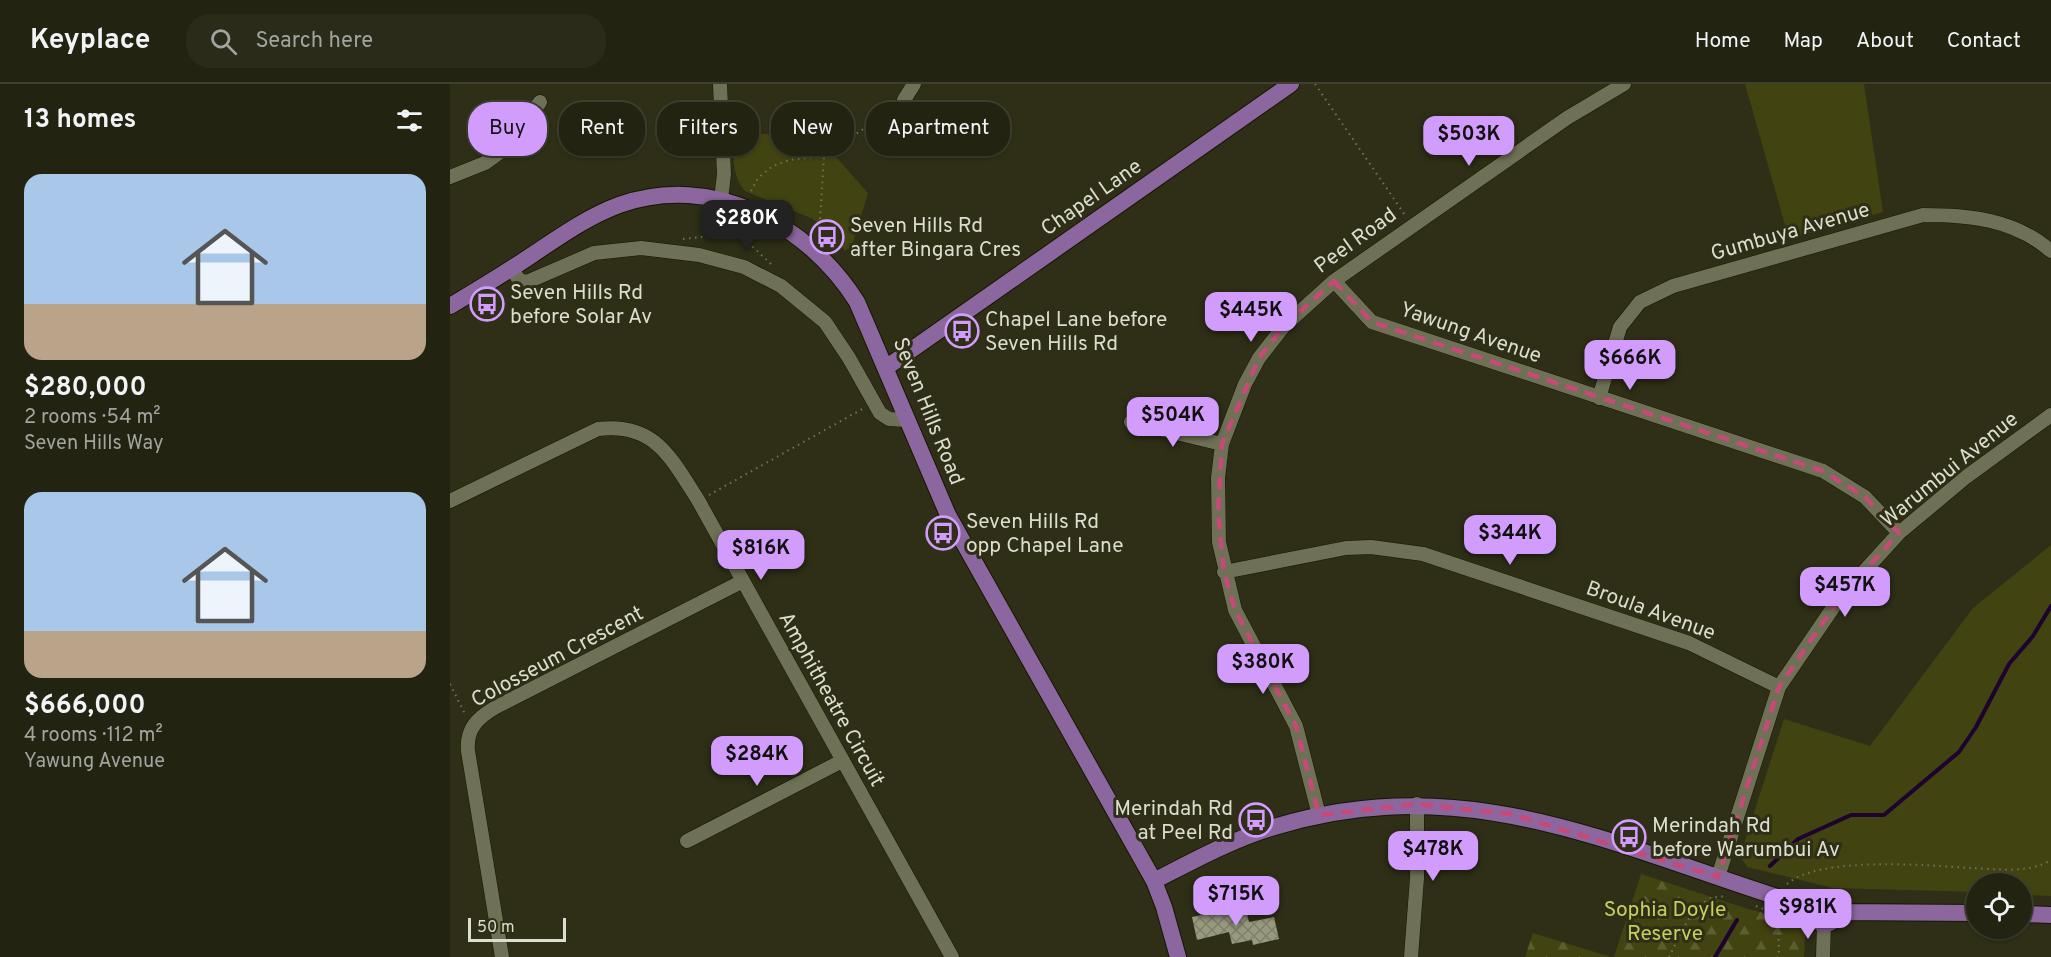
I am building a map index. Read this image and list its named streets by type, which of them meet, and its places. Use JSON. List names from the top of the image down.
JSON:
{
  "streets": {
    "main road": ["Chapel Lane", "Seven Hills Road"],
    "street": [
      "Gumbuya Avenue",
      "Peel Road",
      "Yawung Avenue",
      "Warumbui Avenue",
      "Broula Avenue",
      "Colosseum Crescent",
      "Amphitheatre Circuit"
    ]
  },
  "crossings": [
    ["Chapel Lane", "Seven Hills Road"],
    ["Gumbuya Avenue", "Yawung Avenue"],
    ["Peel Road", "Yawung Avenue"],
    ["Peel Road", "Broula Avenue"],
    ["Yawung Avenue", "Warumbui Avenue"],
    ["Warumbui Avenue", "Broula Avenue"],
    ["Colosseum Crescent", "Amphitheatre Circuit"]
  ],
  "parks": ["Sophia Doyle Reserve"],
  "places": {
    "bus stop": [
      "Seven Hills Rd after Bingara Cres",
      "Seven Hills Rd before Solar Av",
      "Chapel Lane before Seven Hills Rd",
      "Seven Hills Rd opp Chapel Lane",
      "Merindah Rd at Peel Rd",
      "Merindah Rd before Warumbui Av"
    ]
  },
  "scale_bar": "50 m",
  "page": {
    "header": "Keyplace",
    "search": "Search here",
    "nav": [
      "Home",
      "Map",
      "About",
      "Contact"
    ],
    "heading": "13 homes",
    "chip": [
      "Buy",
      "Rent",
      "Filters",
      "New",
      "Apartment"
    ],
    "price": [
      "$503K",
      "$280K",
      "$445K",
      "$666K",
      "$504K",
      "$344K",
      "$816K",
      "$457K",
      "$380K",
      "$284K",
      "$478K",
      "$715K",
      "$981K"
    ],
    "list": [
      {
        "name": "$280,000",
        "note": "2 rooms · 54 m² · Seven Hills Way"
      },
      {
        "name": "$666,000",
        "note": "4 rooms · 112 m² · Yawung Avenue"
      }
    ],
    "scale": "50 m"
  }
}
